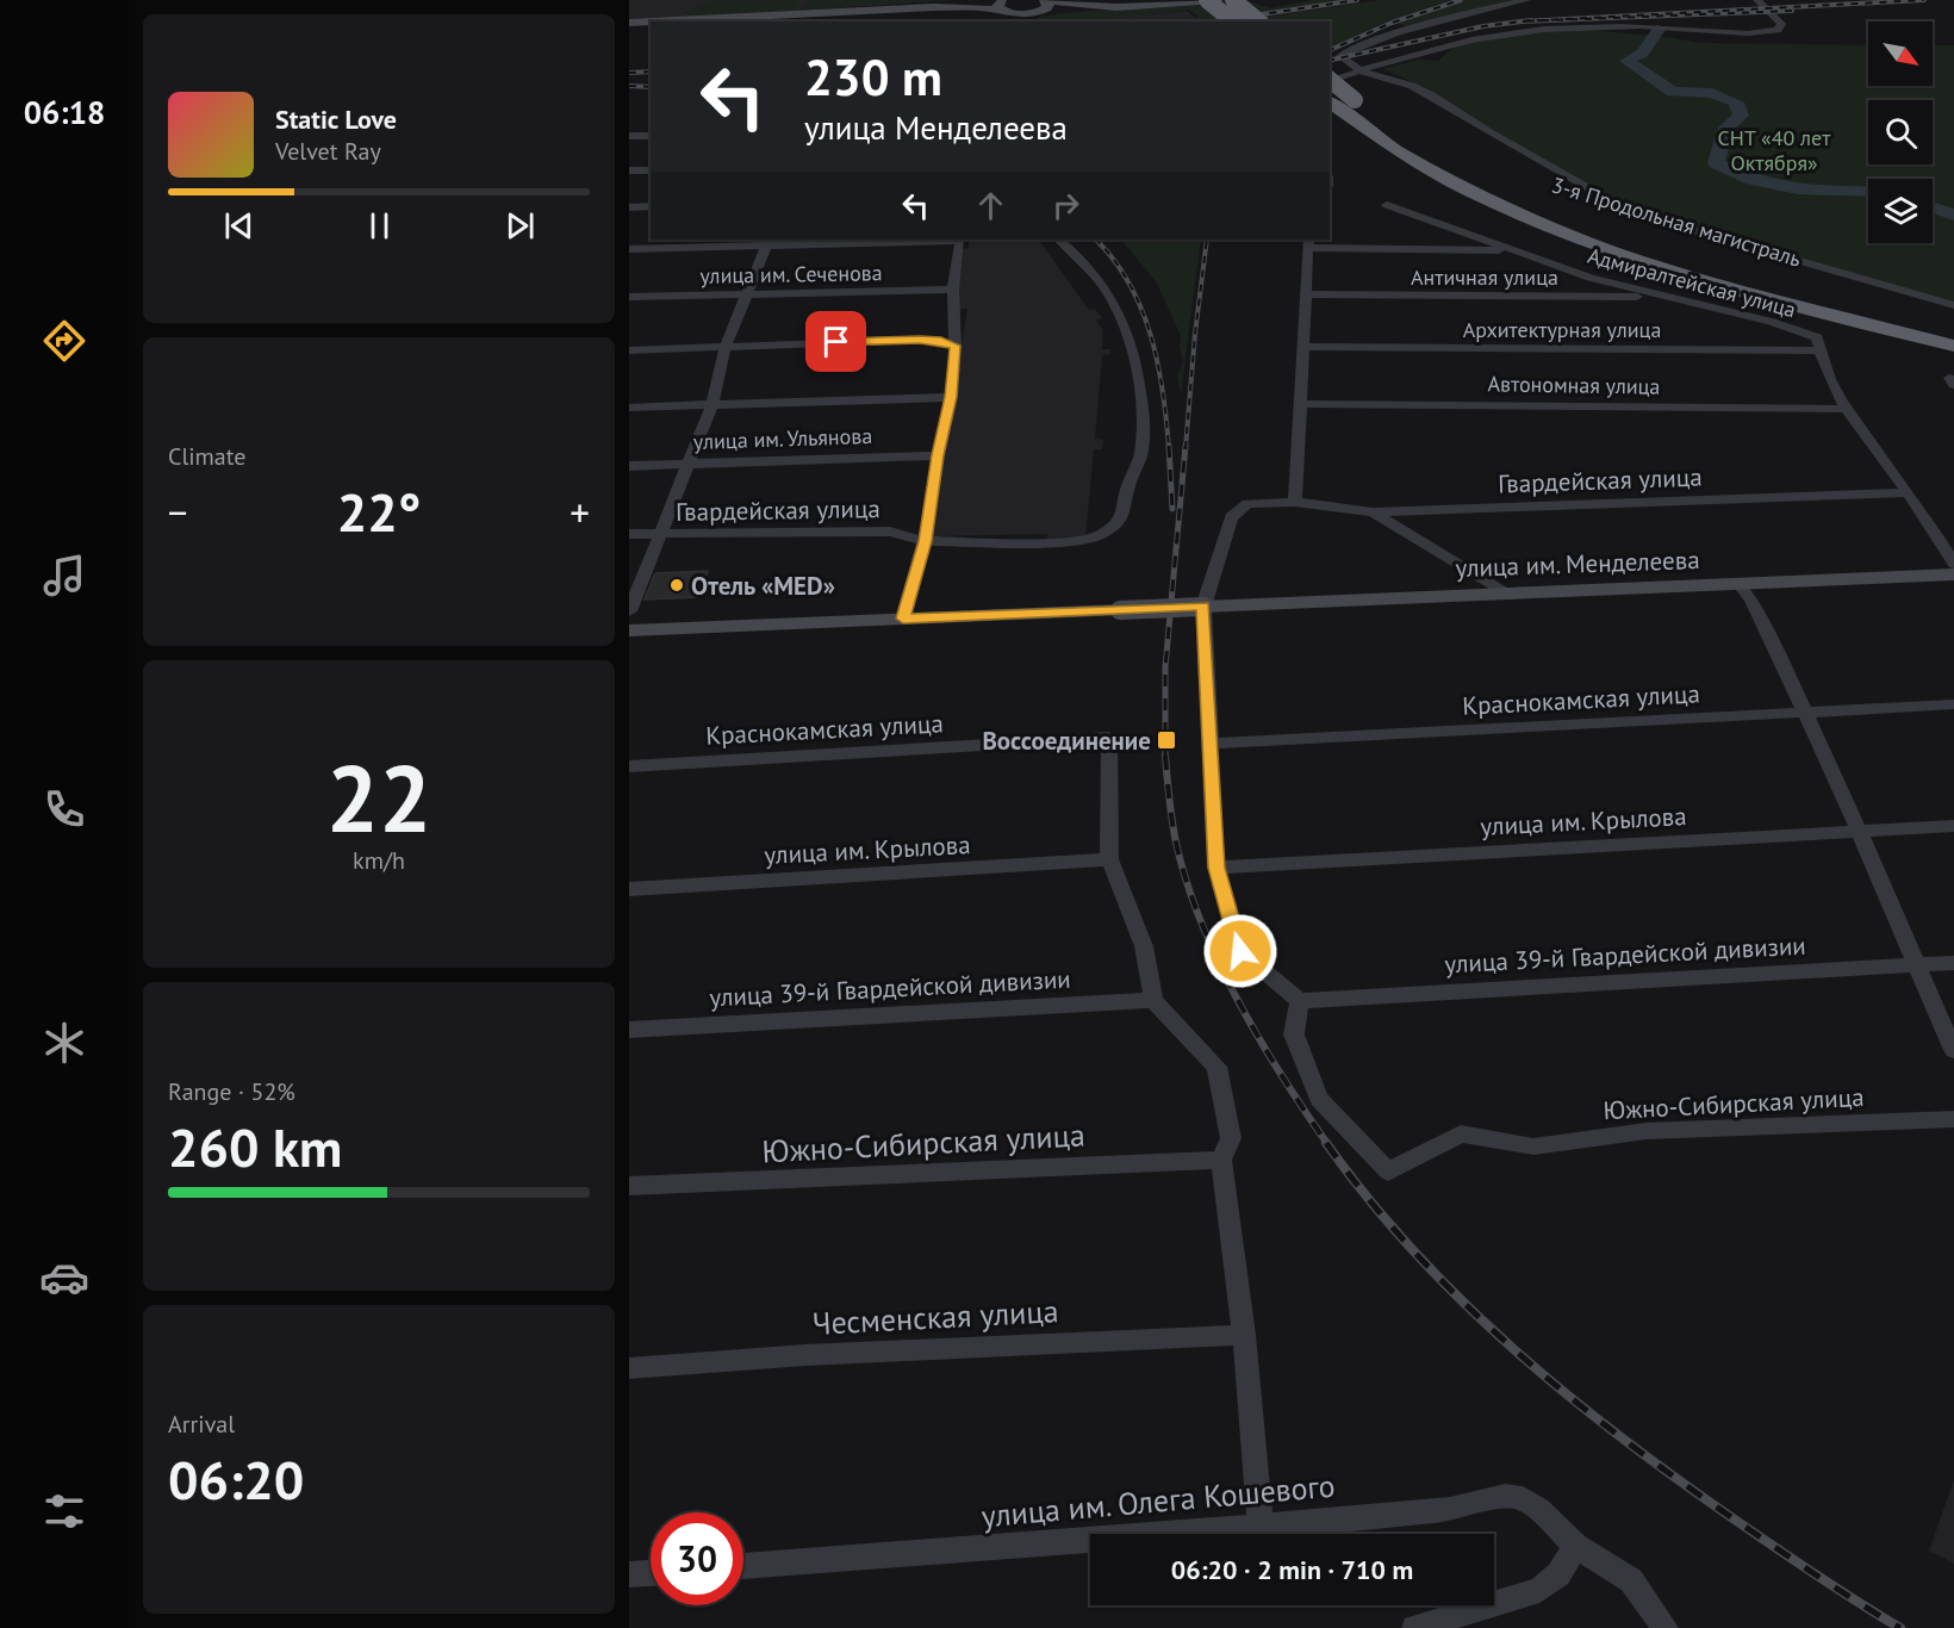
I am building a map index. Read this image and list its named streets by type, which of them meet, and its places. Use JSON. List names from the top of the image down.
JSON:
{
  "streets": {
    "highway": ["3-я Продольная магистраль"],
    "main road": ["улица им. Менделеева"],
    "street": [
      "улица им. Сеченова",
      "Античная улица",
      "Адмиралтейская улица",
      "Архитектурная улица",
      "Автономная улица",
      "улица им. Ульянова",
      "Гвардейская улица",
      "Краснокамская улица",
      "улица им. Крылова",
      "улица 39-й Гвардейской дивизии",
      "Южно-Сибирская улица",
      "Чесменская улица",
      "улица им. Олега Кошевого"
    ]
  },
  "crossings": [
    ["Античная улица", "Адмиралтейская улица"],
    ["Адмиралтейская улица", "Архитектурная улица"],
    ["Адмиралтейская улица", "Автономная улица"],
    ["Адмиралтейская улица", "Гвардейская улица"],
    ["Гвардейская улица", "улица им. Менделеева"],
    ["Краснокамская улица", "улица им. Крылова"],
    ["улица 39-й Гвардейской дивизии", "Южно-Сибирская улица"]
  ],
  "parks": ["СНТ «40 лет Октября»"],
  "places": {
    "other": ["Отель «MED»"],
    "transit": ["Воссоединение"]
  },
  "north": "bottom right",
  "page": {
    "tabs": "06:18",
    "turn": ["230 m", "улица Менделеева"],
    "song": ["Static Love", "Velvet Ray"],
    "tile": [
      "Climate",
      ["22", "km/h"],
      ["Range · 52%", "260 km"],
      ["Arrival", "06:20"]
    ],
    "heat": ["−", "22°", "+"],
    "limit": "30",
    "trip": "06:20 · 2 min · 710 m"
  }
}
